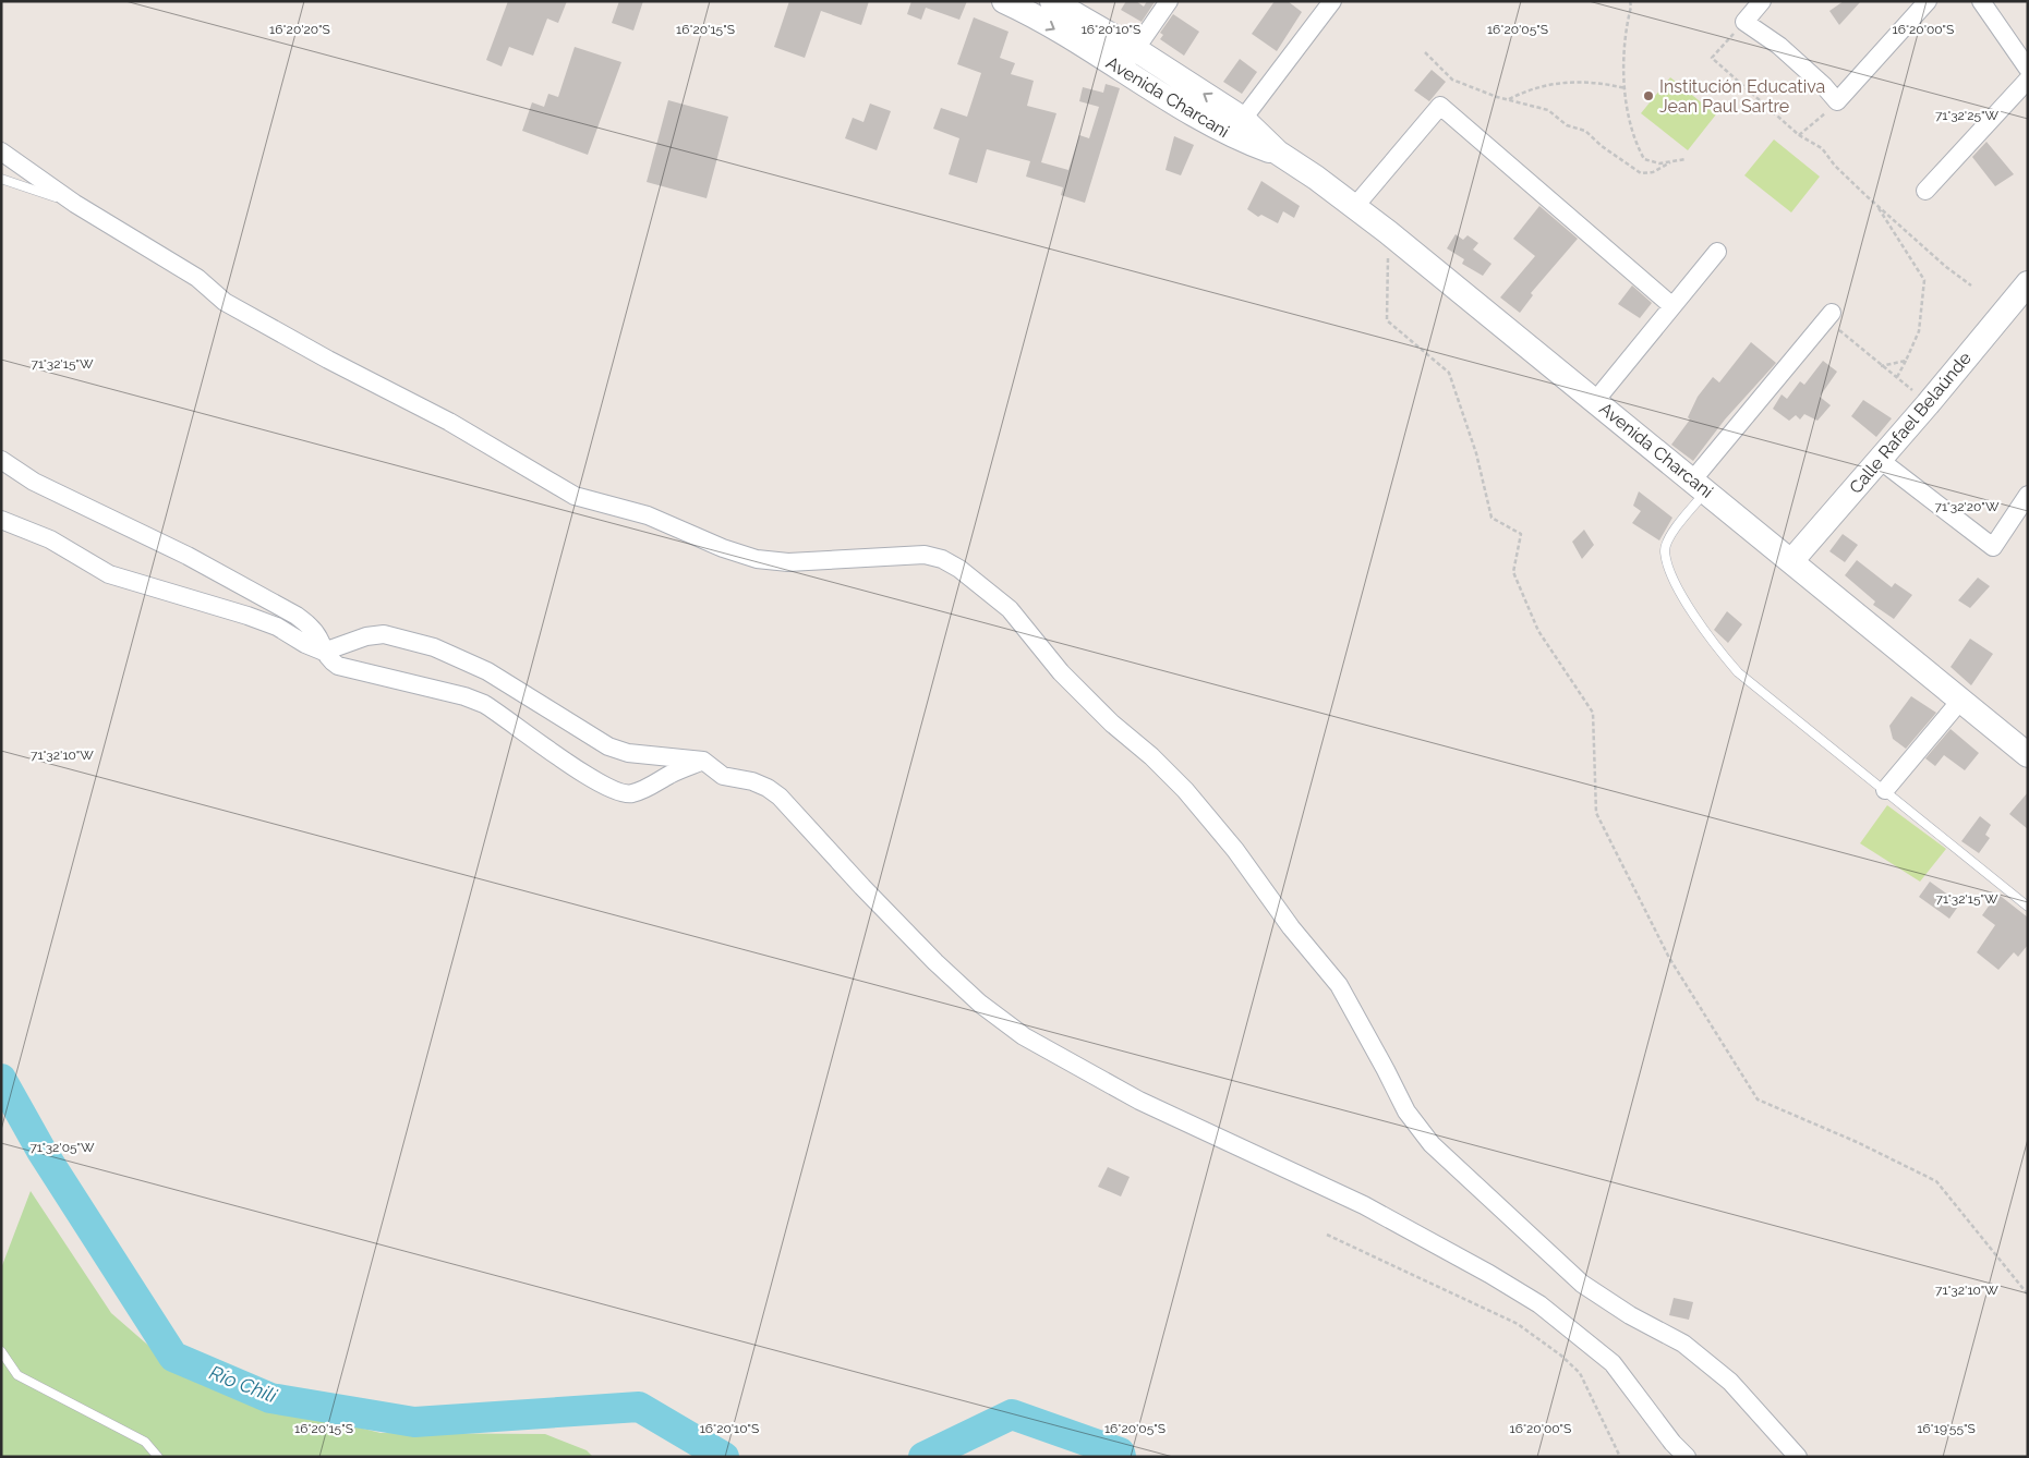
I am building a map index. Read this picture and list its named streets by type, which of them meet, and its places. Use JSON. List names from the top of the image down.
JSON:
{
  "streets": {
    "main road": ["Avenida Charcani", "Calle Rafael Belaúnde"]
  },
  "crossings": [
    ["Avenida Charcani", "Calle Rafael Belaúnde"]
  ],
  "water": ["Río Chili"],
  "places": ["Institución Educativa Jean Paul Sartre"],
  "coordinates": [
    "16°20'20\"S",
    "16°20'15\"S",
    "16°20'10\"S",
    "16°20'05\"S",
    "16°20'00\"S",
    "71°32'25\"W",
    "71°32'15\"W",
    "71°32'20\"W",
    "71°32'10\"W",
    "71°32'05\"W",
    "16°19'55\"S"
  ]
}
